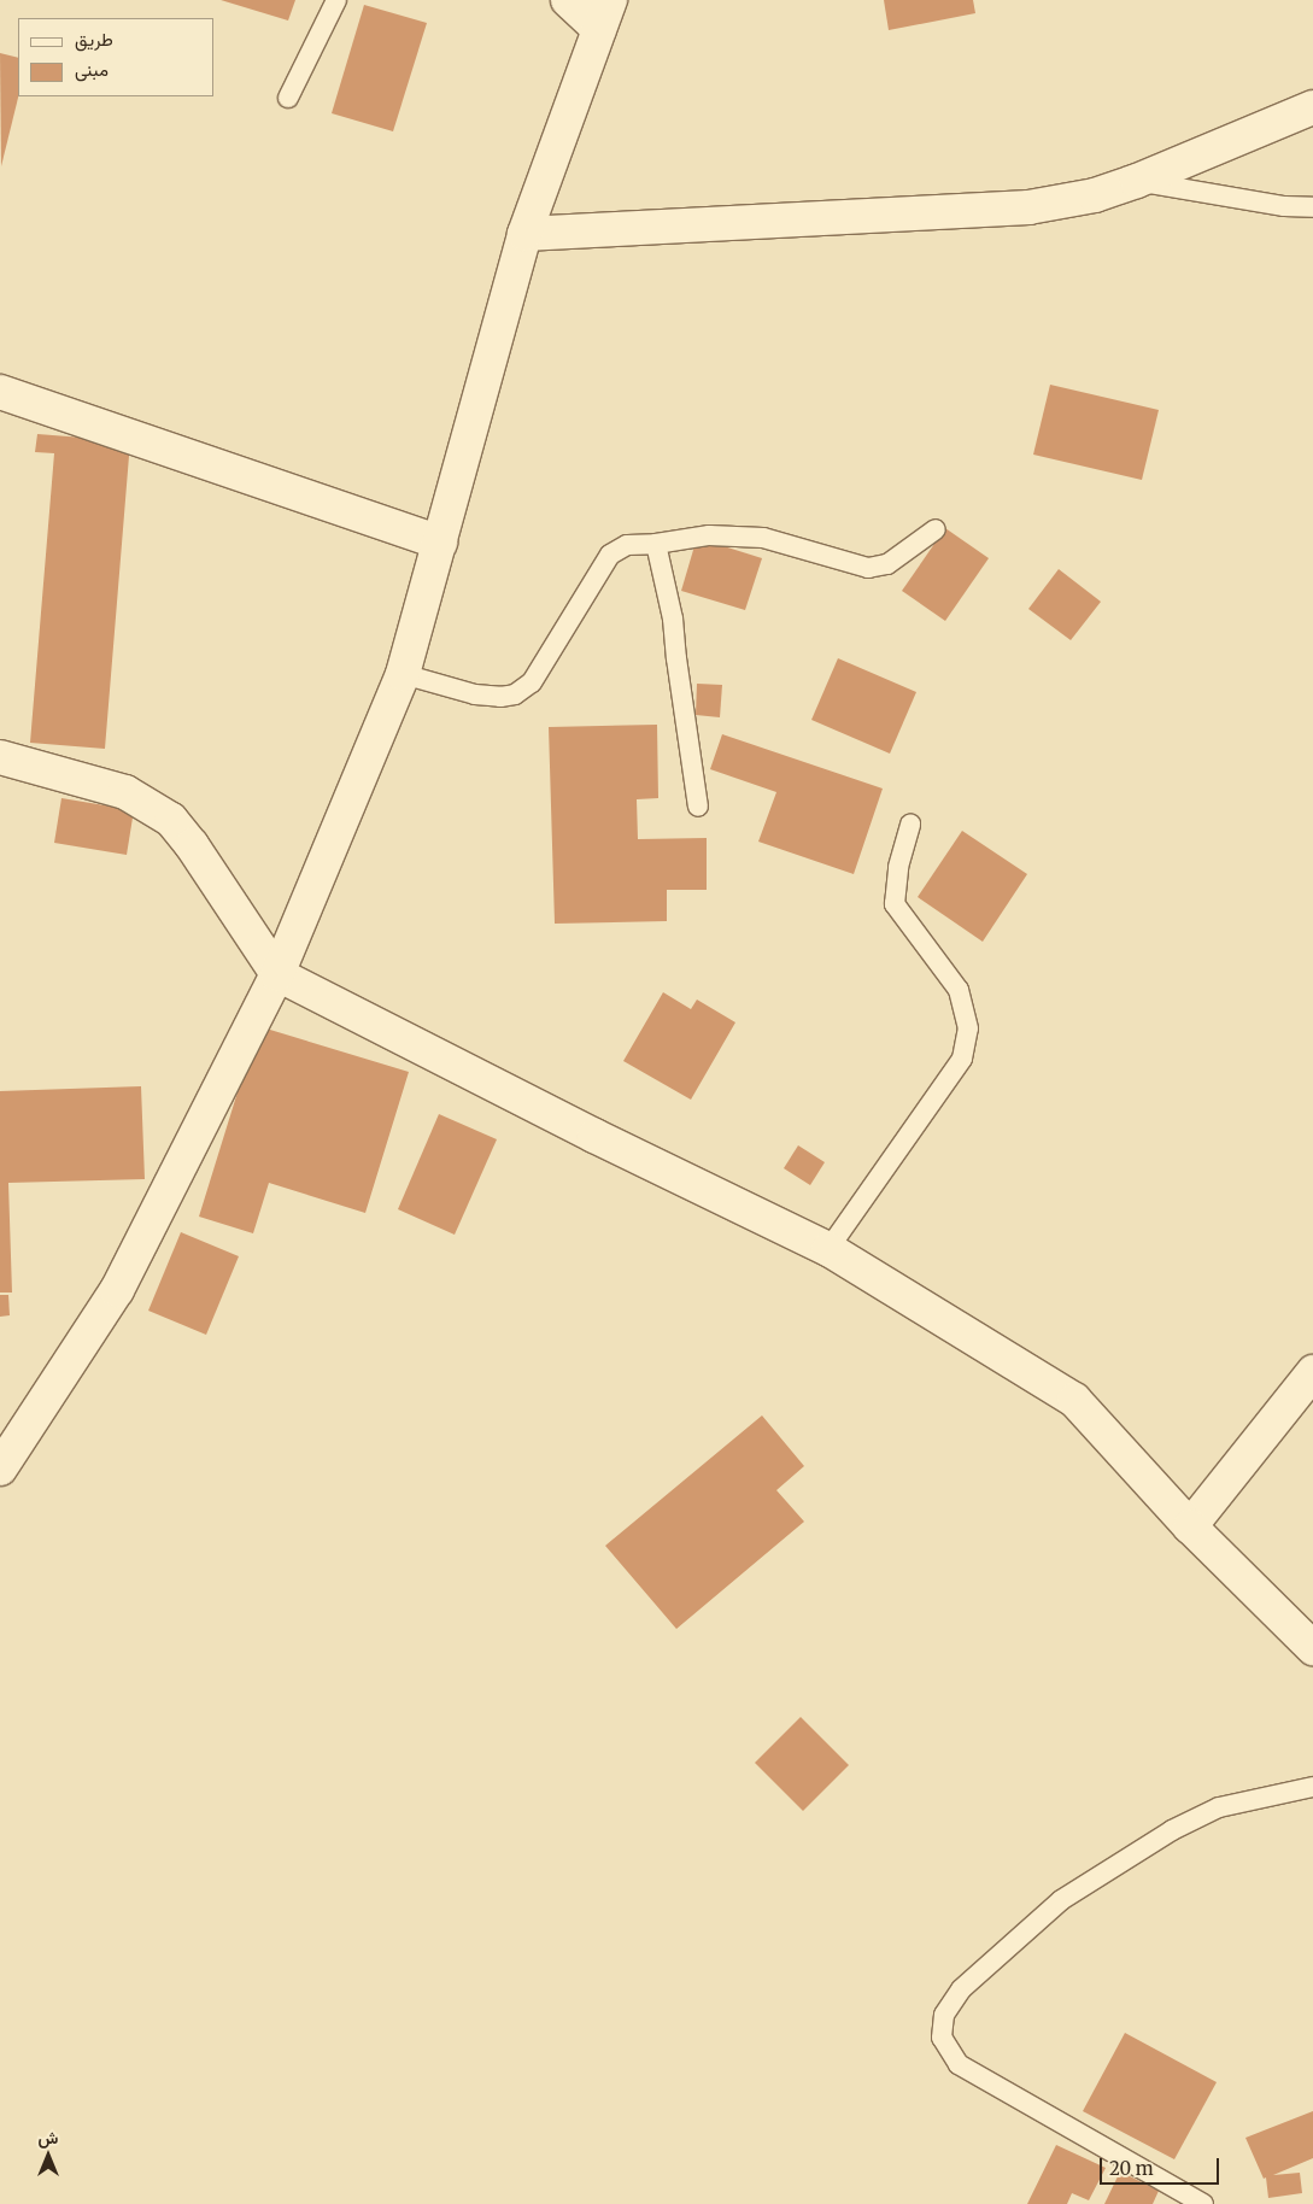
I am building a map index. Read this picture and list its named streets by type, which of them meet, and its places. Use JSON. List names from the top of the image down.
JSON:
{
  "legend": ["طريق", "مبنى"],
  "scale_bar": "20 m",
  "north": "top"
}
